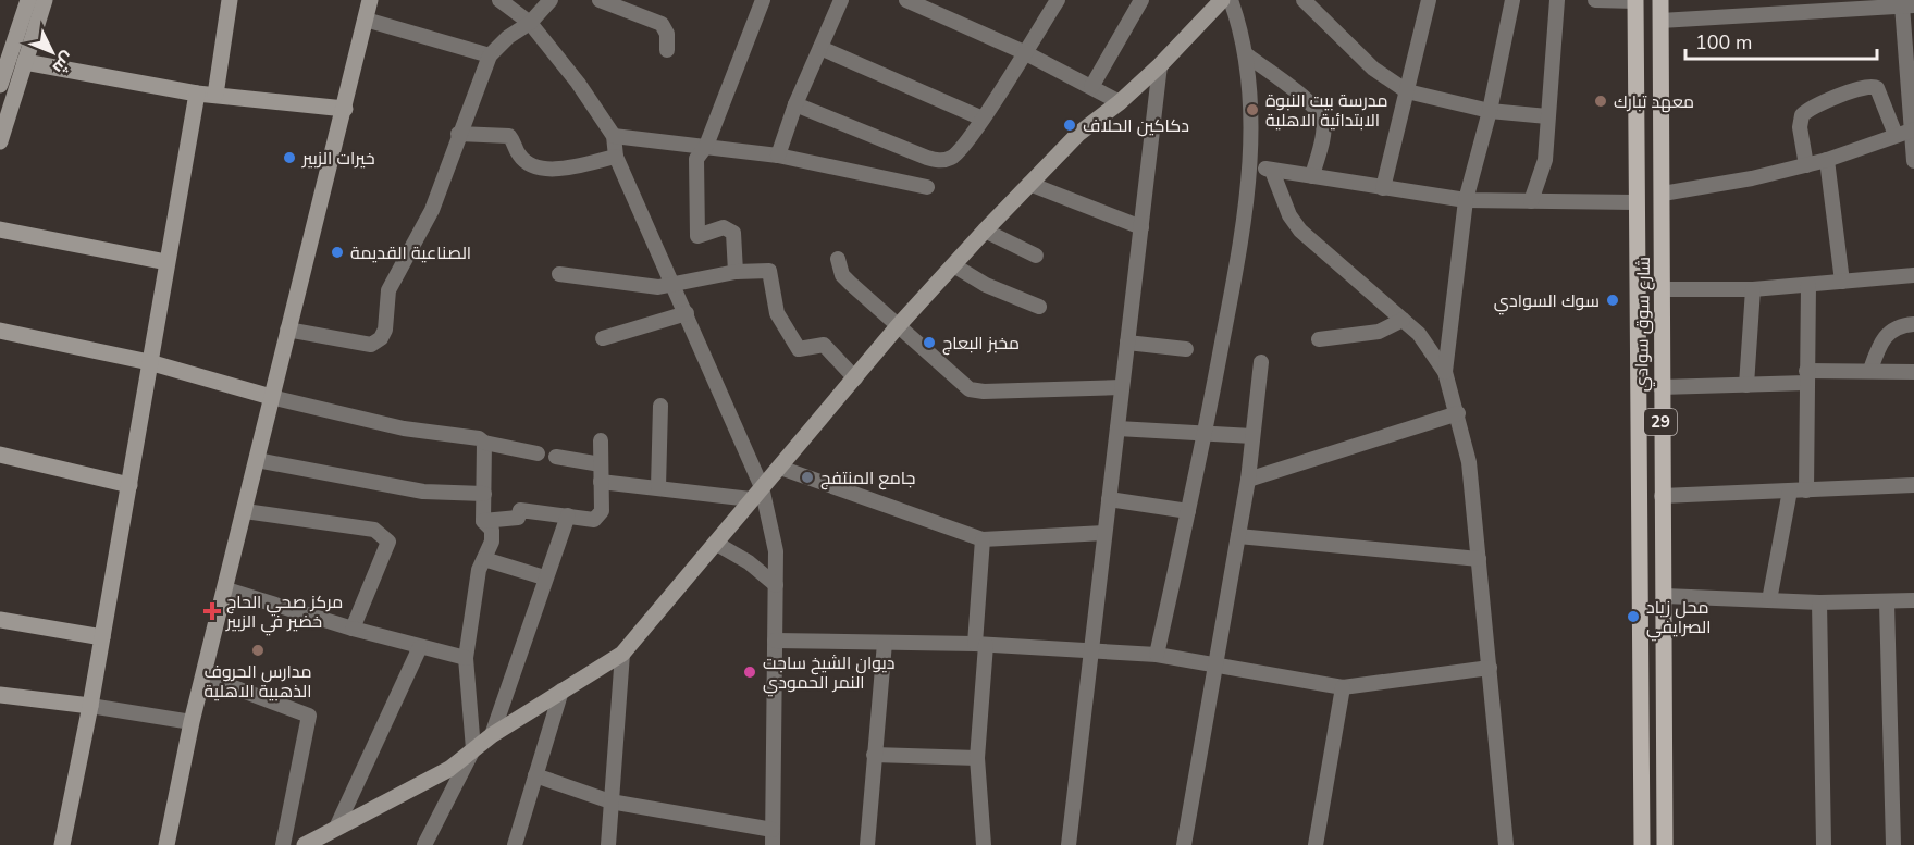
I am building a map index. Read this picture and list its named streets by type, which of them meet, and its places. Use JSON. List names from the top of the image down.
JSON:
{
  "streets": {
    "main road": ["شارع سوق سوادي", "29"]
  },
  "places": {
    "other": [
      "معهد تبارك",
      "مدرسة بيت النبوة الابتدائية الاهلية",
      "دكاكين الحلاف",
      "خيرات الزبير",
      "الصناعية القديمة",
      "سوك السوادي",
      "مخبز البعاج",
      "جامع المنتفج",
      "محل زياد الصرايفي",
      "مدارس الحروف الذهبية الاهلية",
      "ديوان الشيخ ساجت النمر الحمودي"
    ],
    "health": ["مركز صحي الحاج خضير في الزبير"]
  },
  "scale_bar": "100 m",
  "north": "bottom right"
}
